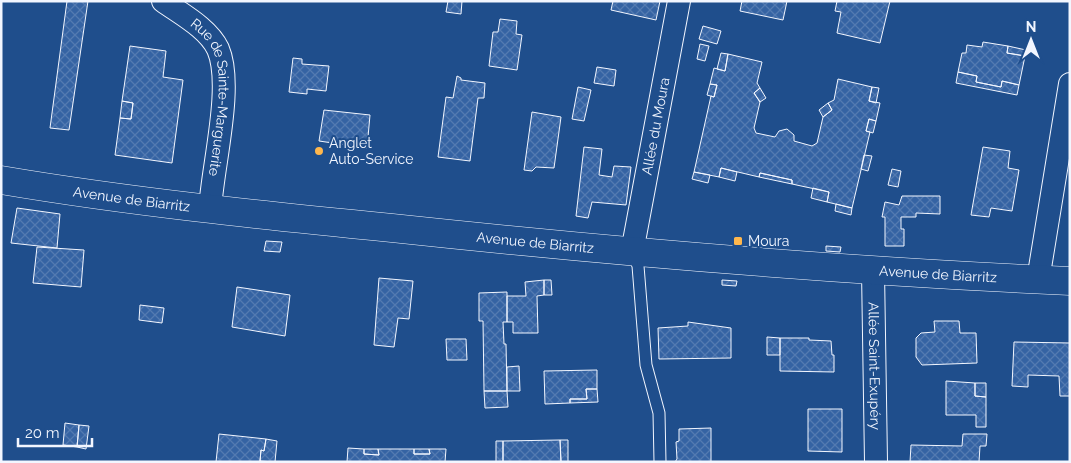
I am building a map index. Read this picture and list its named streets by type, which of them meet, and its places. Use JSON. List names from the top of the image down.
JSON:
{
  "streets": {
    "main road": ["Avenue de Biarritz"],
    "street": ["Rue de Sainte-Marguerite", "Allée du Moura", "Allée Saint-Exupéry"]
  },
  "crossings": [
    ["Rue de Sainte-Marguerite", "Avenue de Biarritz"],
    ["Allée du Moura", "Avenue de Biarritz"],
    ["Avenue de Biarritz", "Allée Saint-Exupéry"]
  ],
  "places": {
    "other": ["Anglet Auto-Service"],
    "transit": ["Moura"]
  },
  "scale_bar": "20 m",
  "north": "top"
}
